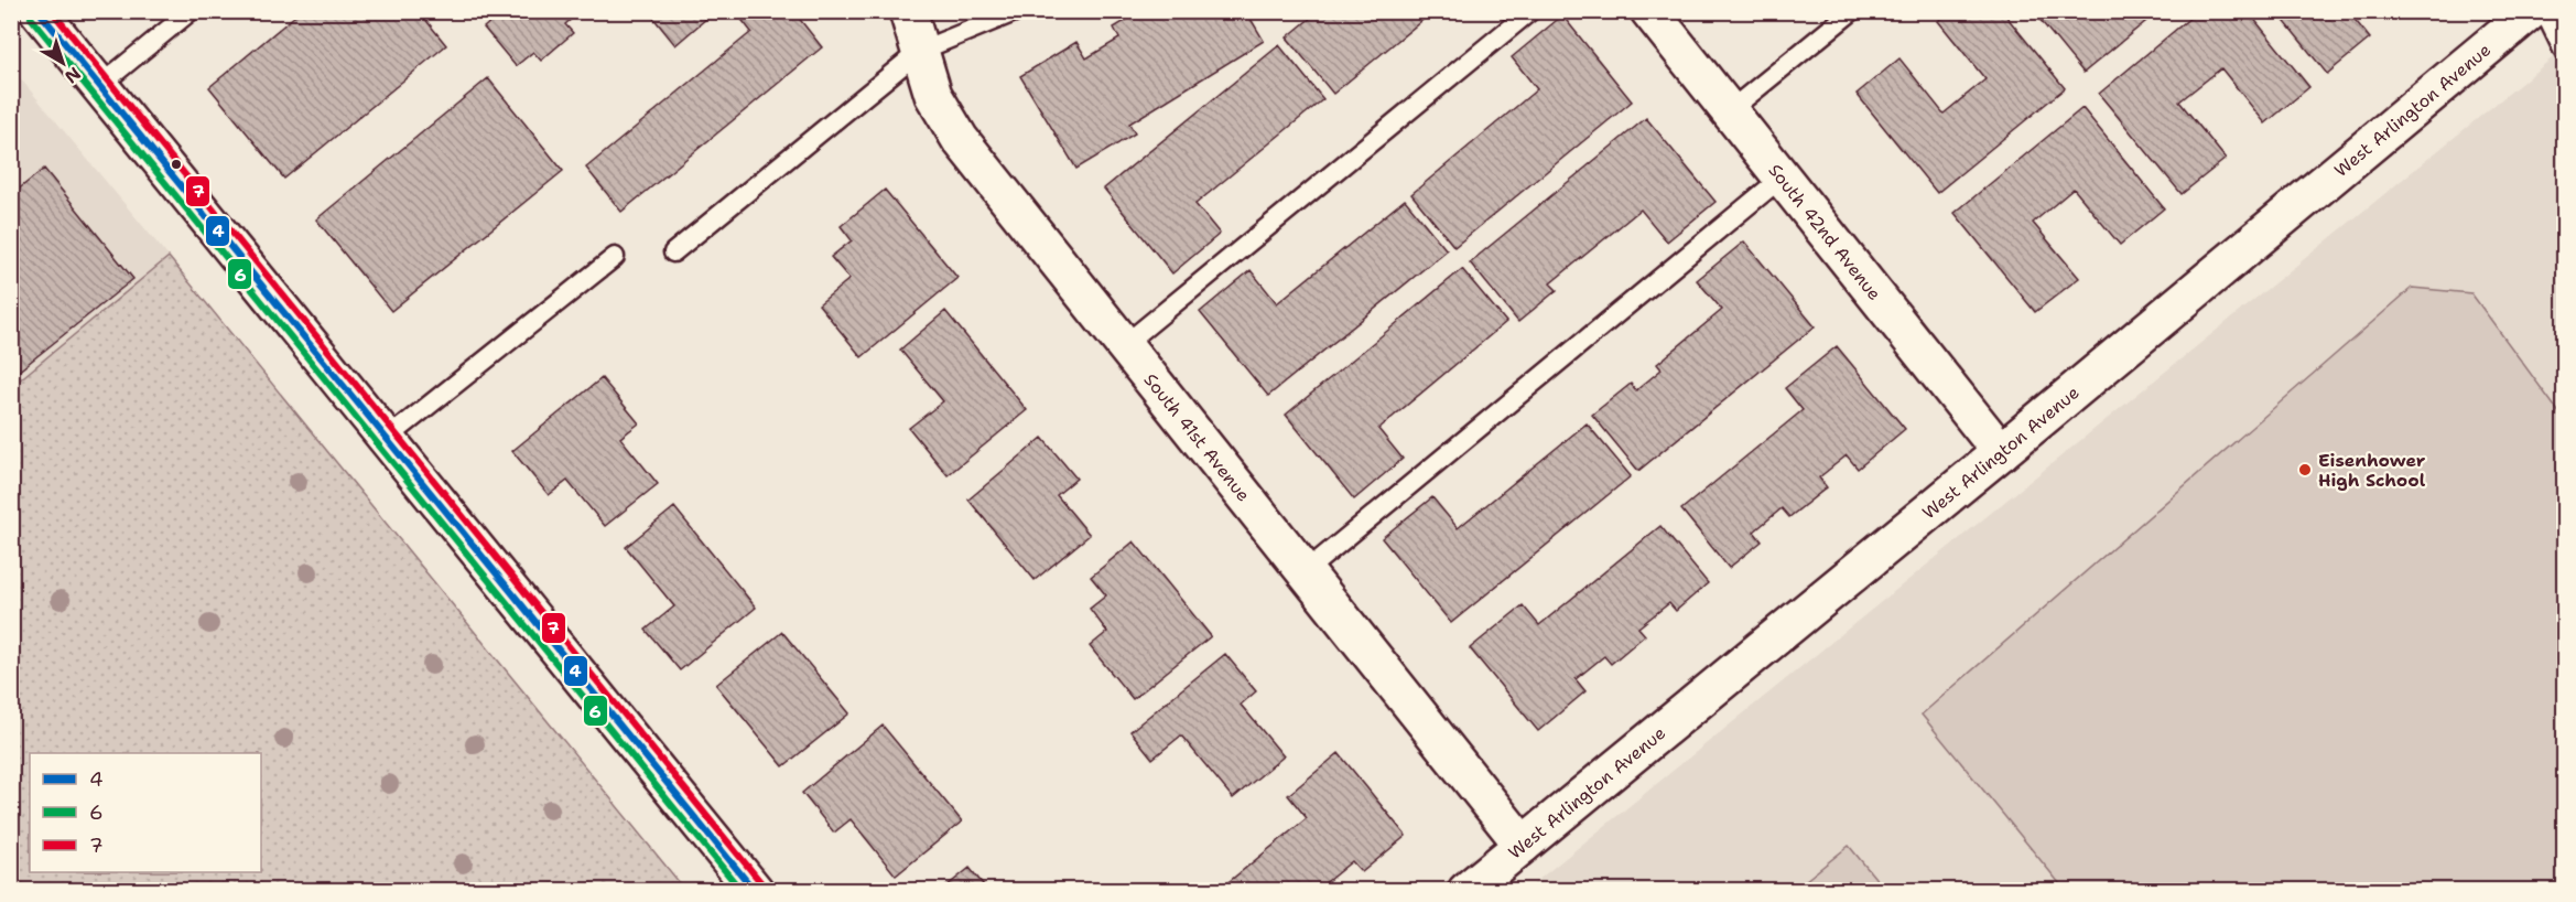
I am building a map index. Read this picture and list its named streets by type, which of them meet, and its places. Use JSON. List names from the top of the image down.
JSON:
{
  "streets": {
    "street": ["West Arlington Avenue", "South 42nd Avenue", "South 41st Avenue"]
  },
  "crossings": [
    ["West Arlington Avenue", "South 42nd Avenue"],
    ["West Arlington Avenue", "South 41st Avenue"]
  ],
  "places": ["Eisenhower High School"],
  "lines": ["transit line 4", "transit line 7", "transit line 6"],
  "legend": ["4", "6", "7"],
  "north": "bottom right"
}
